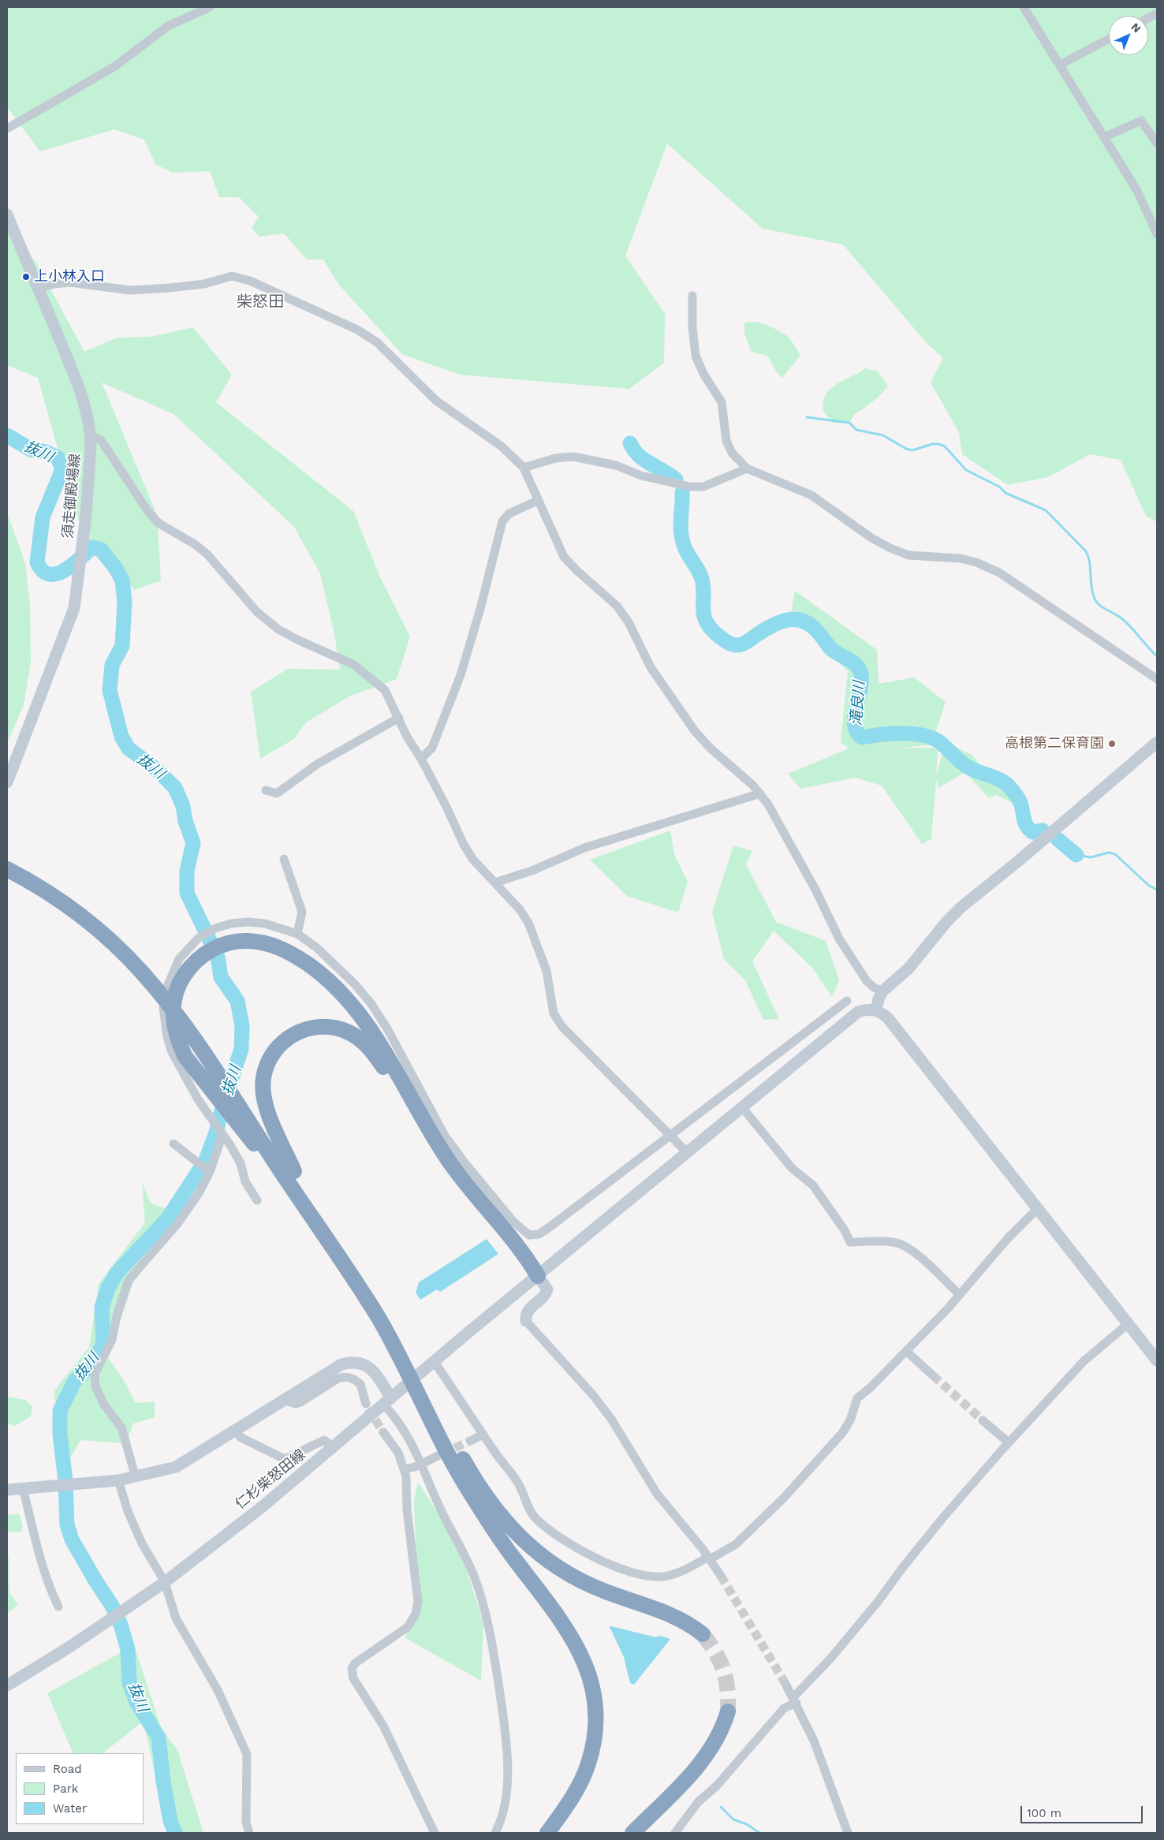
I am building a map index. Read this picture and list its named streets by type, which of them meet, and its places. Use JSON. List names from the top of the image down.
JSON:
{
  "streets": {
    "street": ["須走御殿場線", "仁杉柴怒田線"]
  },
  "districts": ["柴怒田"],
  "water": ["抜川", "滝良川"],
  "places": ["上小林入口", "高根第二保育園"],
  "legend": ["Road", "Park", "Water"],
  "scale_bar": "100 m",
  "north": "top right"
}
